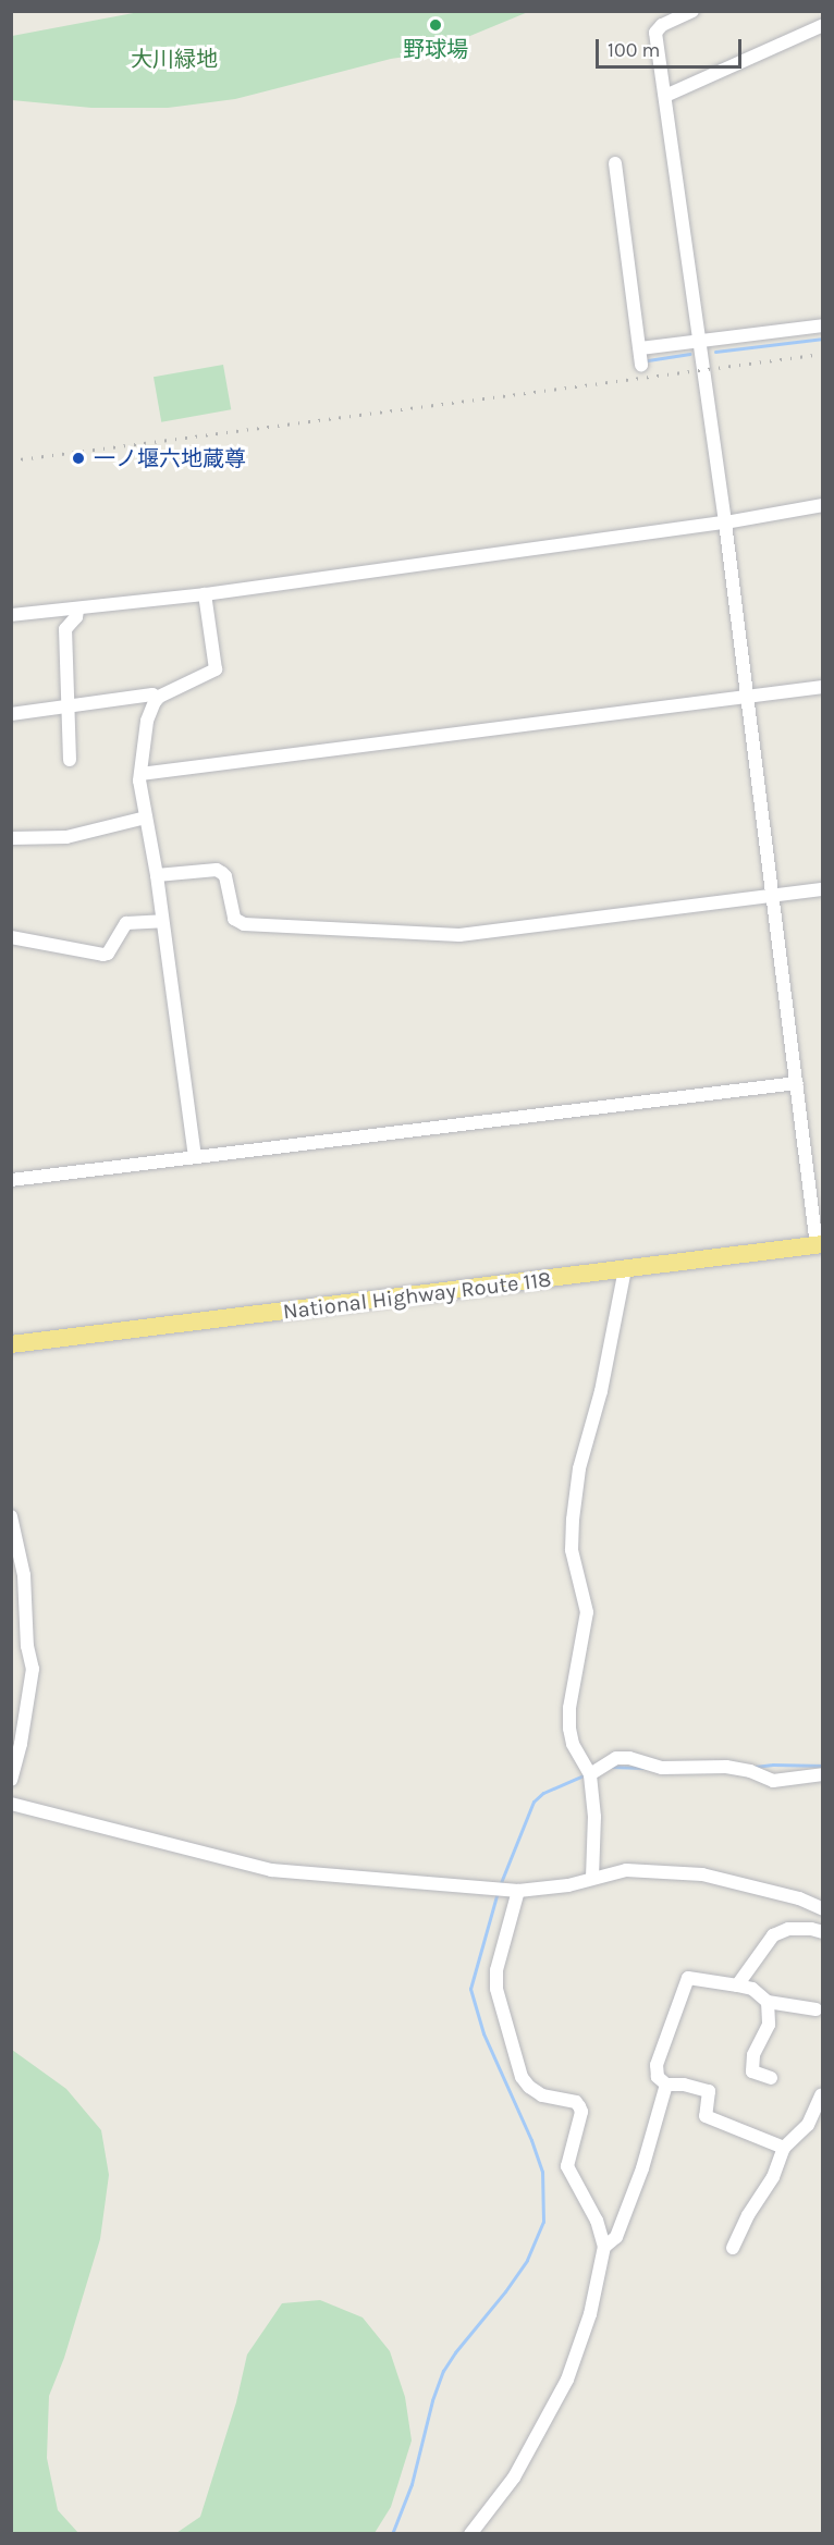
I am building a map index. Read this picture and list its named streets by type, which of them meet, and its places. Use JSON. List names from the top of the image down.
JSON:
{
  "streets": {
    "highway": ["National Highway Route 118"]
  },
  "parks": ["大川緑地"],
  "places": ["野球場", "一ノ堰六地蔵尊"],
  "scale_bar": "100 m"
}
